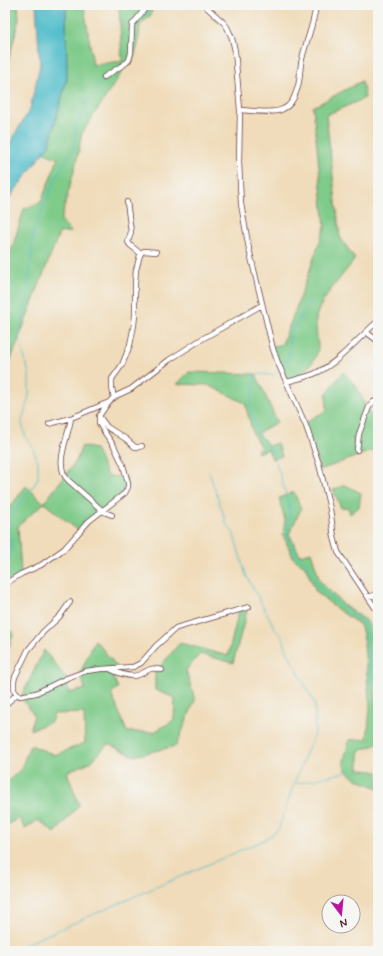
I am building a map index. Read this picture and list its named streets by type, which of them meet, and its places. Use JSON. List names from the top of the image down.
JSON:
{
  "north": "bottom"
}
